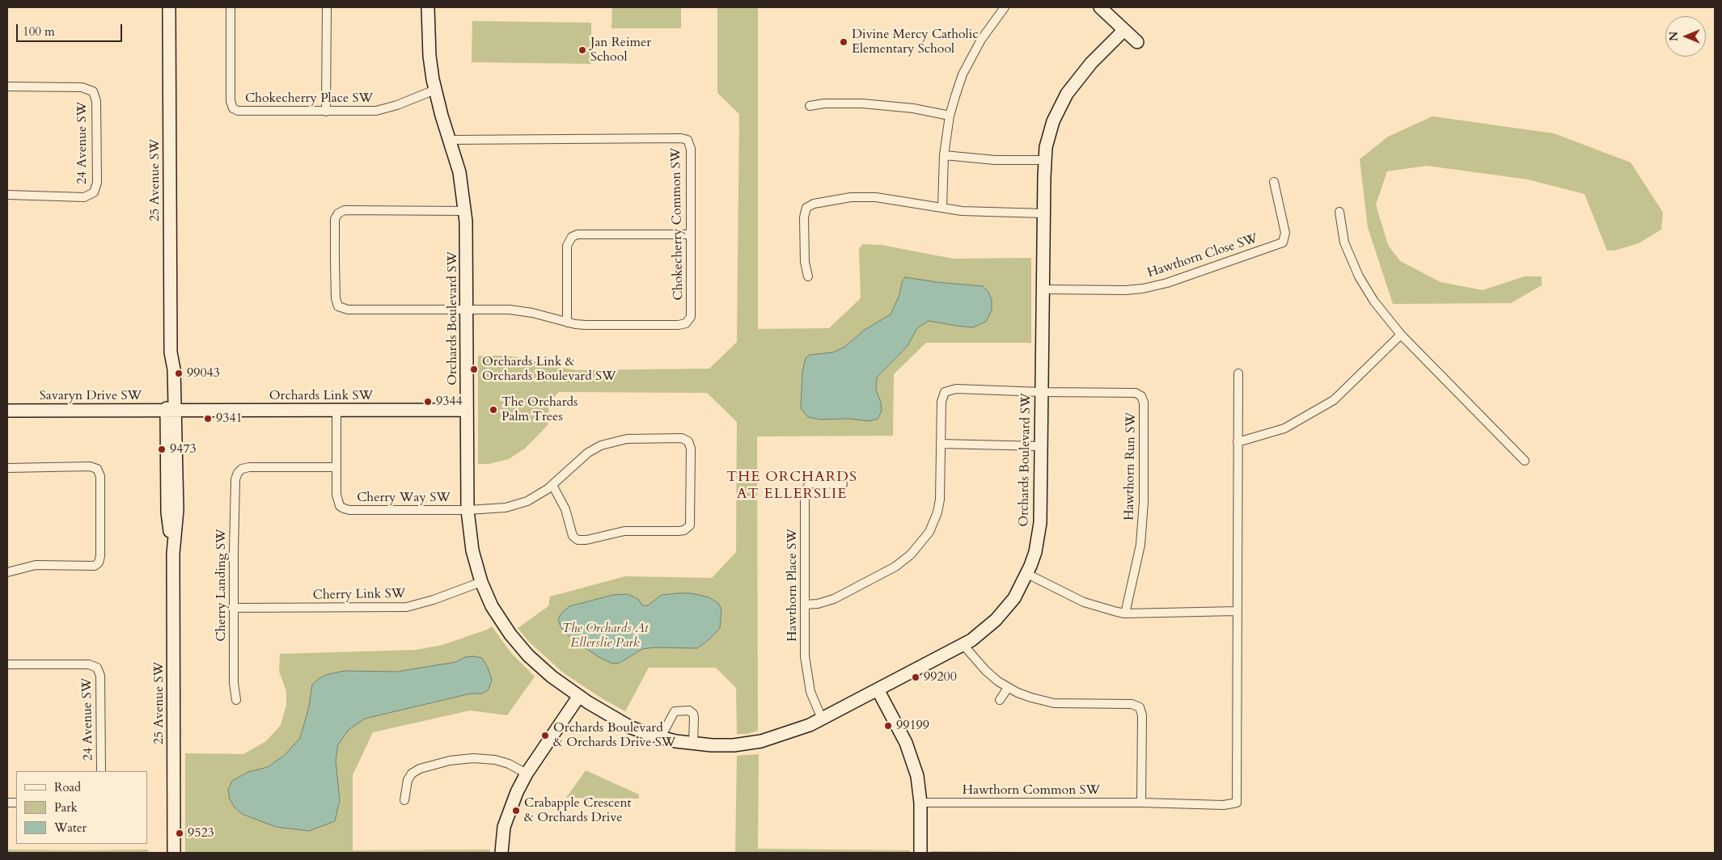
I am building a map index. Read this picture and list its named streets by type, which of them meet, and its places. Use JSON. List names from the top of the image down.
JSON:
{
  "streets": {
    "street": [
      "Chokecherry Place SW",
      "24 Avenue SW",
      "25 Avenue SW",
      "Chokecherry Common SW",
      "Hawthorn Close SW",
      "Orchards Boulevard SW",
      "Savaryn Drive SW",
      "Orchards Link SW",
      "Hawthorn Run SW",
      "Cherry Way SW",
      "Cherry Landing SW",
      "Hawthorn Place SW",
      "Cherry Link SW",
      "Hawthorn Common SW"
    ]
  },
  "crossings": [
    ["Chokecherry Place SW", "Orchards Boulevard SW"],
    ["25 Avenue SW", "Savaryn Drive SW"],
    ["25 Avenue SW", "Orchards Link SW"],
    ["Chokecherry Common SW", "Orchards Boulevard SW"],
    ["Hawthorn Close SW", "Orchards Boulevard SW"],
    ["Orchards Boulevard SW", "Orchards Link SW"],
    ["Orchards Boulevard SW", "Hawthorn Run SW"],
    ["Orchards Boulevard SW", "Cherry Way SW"],
    ["Orchards Boulevard SW", "Hawthorn Place SW"],
    ["Orchards Boulevard SW", "Cherry Link SW"],
    ["Savaryn Drive SW", "Orchards Link SW"],
    ["Orchards Link SW", "Cherry Way SW"],
    ["Cherry Way SW", "Cherry Landing SW"],
    ["Cherry Landing SW", "Cherry Link SW"]
  ],
  "districts": ["THE ORCHARDS AT ELLERSLIE"],
  "parks": ["The Orchards At Ellerslie Park"],
  "places": [
    "Divine Mercy Catholic Elementary School",
    "Jan Reimer School",
    "Orchards Link & Orchards Boulevard SW",
    "99043",
    "9344",
    "The Orchards Palm Trees",
    "9341",
    "9473",
    "99200",
    "99199",
    "Orchards Boulevard & Orchards Drive SW",
    "Crabapple Crescent & Orchards Drive",
    "9523"
  ],
  "legend": ["Road", "Park", "Water"],
  "scale_bar": "100 m",
  "north": "left"
}
